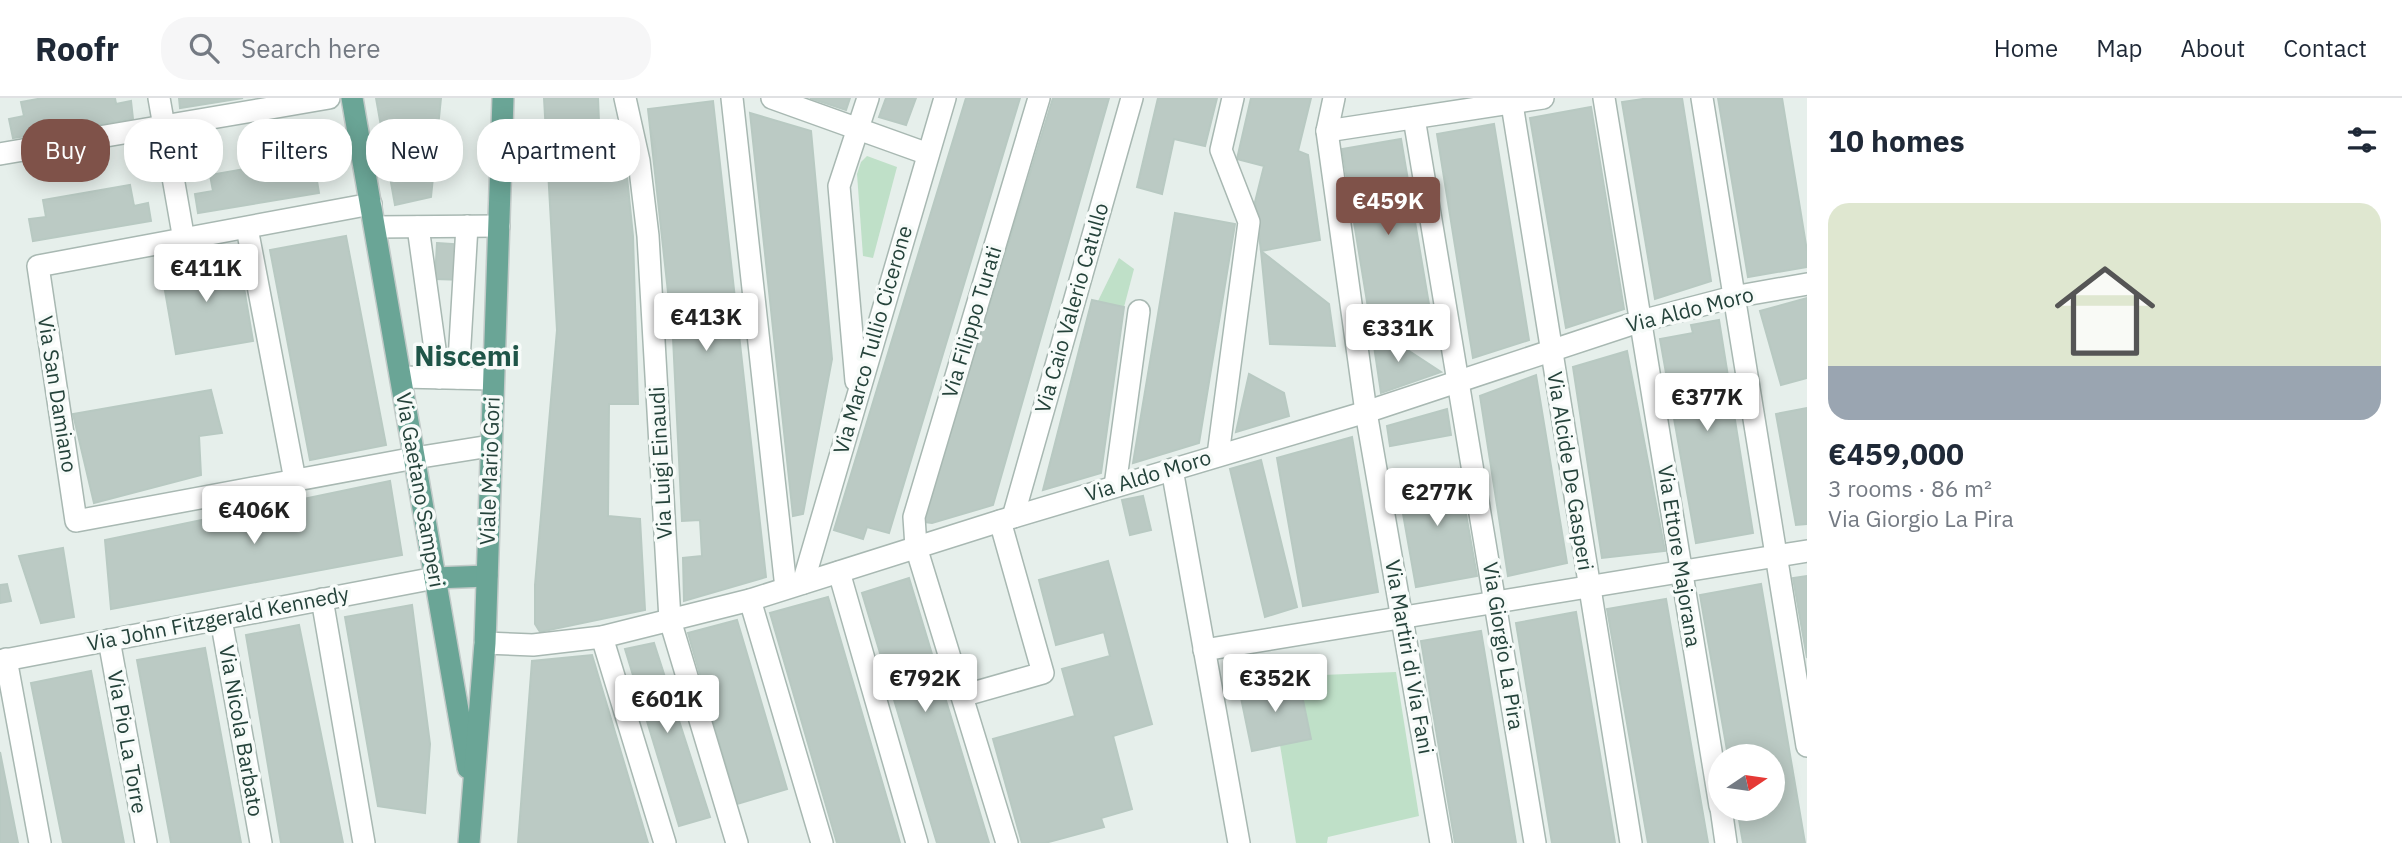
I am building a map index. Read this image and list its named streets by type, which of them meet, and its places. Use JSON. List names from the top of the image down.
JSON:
{
  "streets": {
    "main road": ["Viale Mario Gori", "Via Gaetano Samperi"],
    "street": [
      "Via Caio Valerio Catullo",
      "Via Aldo Moro",
      "Via Filippo Turati",
      "Via Marco Tullio Cicerone",
      "Via San Damiano",
      "Via Luigi Einaudi",
      "Via Alcide De Gasperi",
      "Via Ettore Majorana",
      "Via John Fitzgerald Kennedy",
      "Via Giorgio La Pira",
      "Via Martiri di Via Fani",
      "Via Nicola Barbato",
      "Via Pio La Torre"
    ]
  },
  "crossings": [
    ["Via Caio Valerio Catullo", "Via Aldo Moro"],
    ["Via Aldo Moro", "Via Filippo Turati"],
    ["Via Aldo Moro", "Via Marco Tullio Cicerone"],
    ["Via Aldo Moro", "Via Luigi Einaudi"],
    ["Via Aldo Moro", "Viale Mario Gori"],
    ["Via Aldo Moro", "Via Alcide De Gasperi"],
    ["Via Aldo Moro", "Via Ettore Majorana"],
    ["Via Aldo Moro", "Via Giorgio La Pira"],
    ["Via Aldo Moro", "Via Martiri di Via Fani"],
    ["Viale Mario Gori", "Via Gaetano Samperi"],
    ["Via Gaetano Samperi", "Via John Fitzgerald Kennedy"],
    ["Via John Fitzgerald Kennedy", "Via Nicola Barbato"],
    ["Via John Fitzgerald Kennedy", "Via Pio La Torre"]
  ],
  "districts": ["Niscemi"],
  "north": "right",
  "page": {
    "header": "Roofr",
    "search": "Search here",
    "nav": [
      "Home",
      "Map",
      "About",
      "Contact"
    ],
    "heading": "10 homes",
    "chip": [
      "Buy",
      "Rent",
      "Filters",
      "New",
      "Apartment"
    ],
    "price": [
      "€459K",
      "€411K",
      "€413K",
      "€331K",
      "€377K",
      "€277K",
      "€406K",
      "€792K",
      "€352K",
      "€601K"
    ],
    "list": [
      {
        "name": "€459,000",
        "note": "3 rooms · 86 m² · Via Giorgio La Pira"
      }
    ]
  }
}
